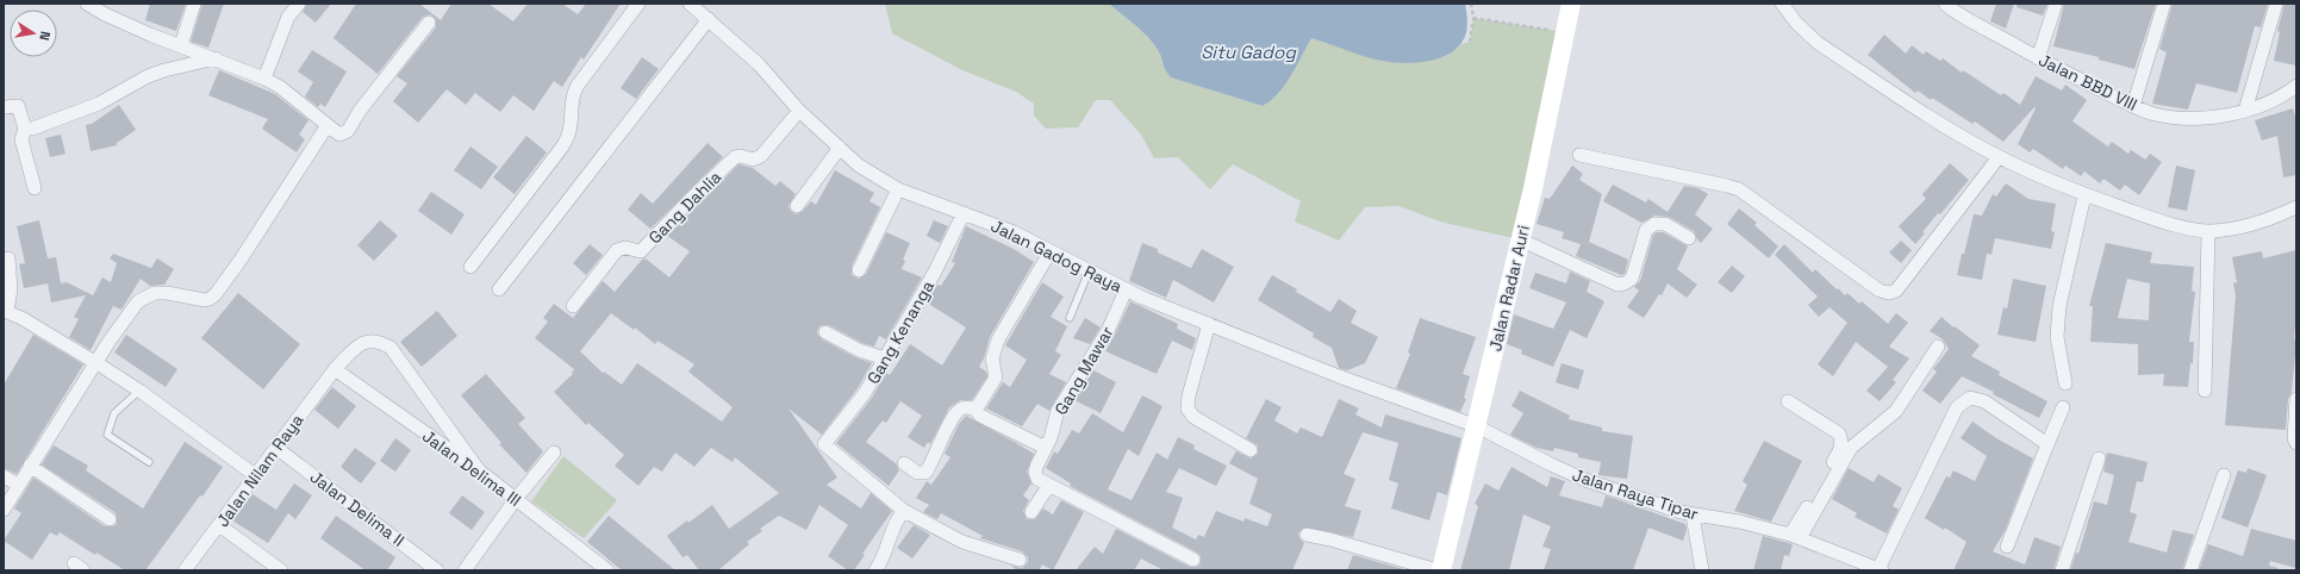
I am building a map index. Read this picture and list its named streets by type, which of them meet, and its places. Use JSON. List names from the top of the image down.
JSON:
{
  "streets": {
    "main road": ["Jalan Radar Auri"],
    "street": [
      "Jalan BBD VIII",
      "Gang Dahlia",
      "Jalan Gadog Raya",
      "Gang Kenanga",
      "Gang Mawar",
      "Jalan Delima III",
      "Jalan Nilam Raya",
      "Jalan Raya Tipar",
      "Jalan Delima II"
    ]
  },
  "crossings": [
    ["Gang Dahlia", "Jalan Gadog Raya"],
    ["Jalan Gadog Raya", "Jalan Radar Auri"],
    ["Jalan Gadog Raya", "Gang Kenanga"],
    ["Jalan Gadog Raya", "Gang Mawar"],
    ["Jalan Gadog Raya", "Jalan Raya Tipar"],
    ["Jalan Radar Auri", "Jalan Raya Tipar"],
    ["Jalan Delima III", "Jalan Nilam Raya"],
    ["Jalan Nilam Raya", "Jalan Delima II"]
  ],
  "water": ["Situ Gadog"],
  "north": "right"
}
